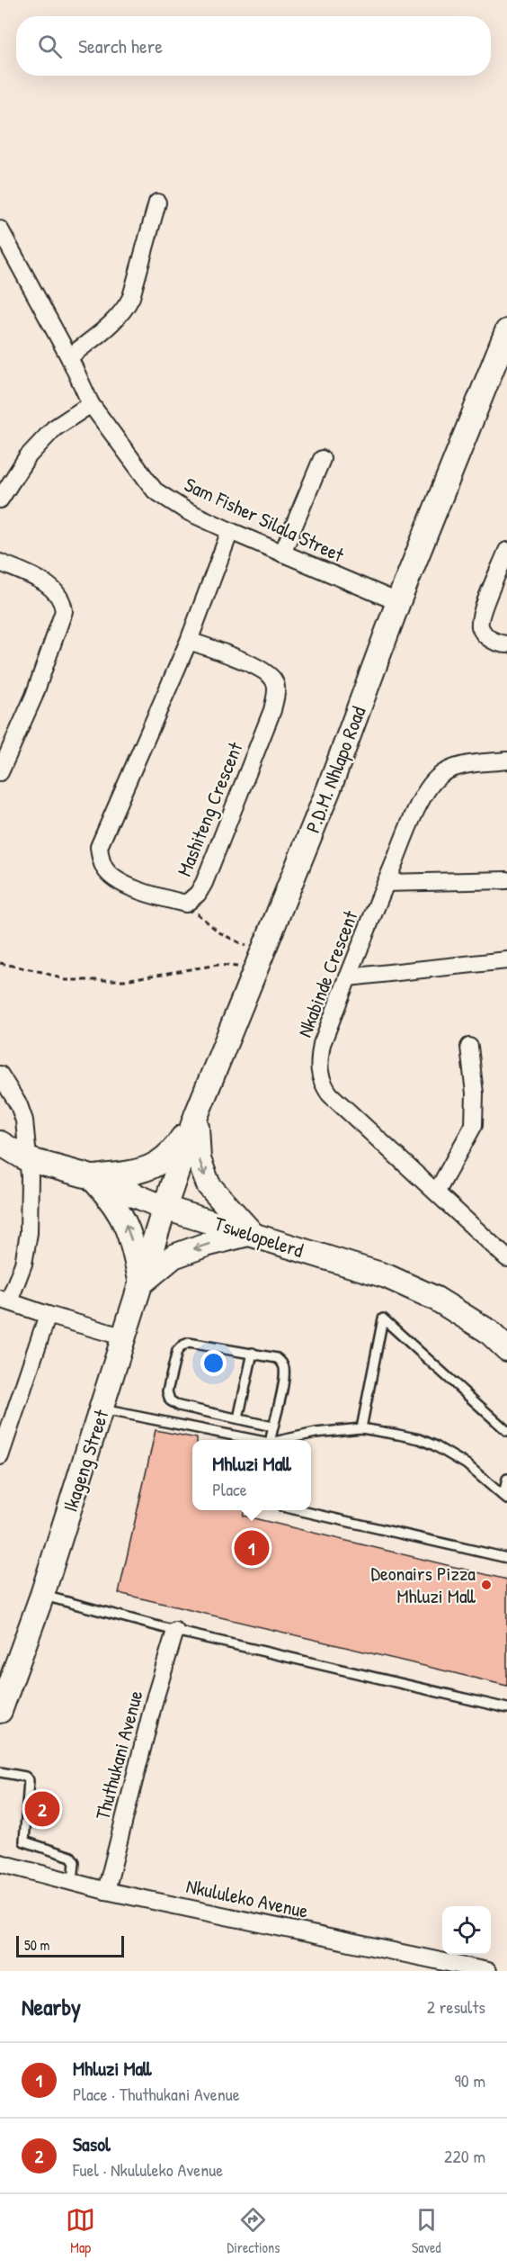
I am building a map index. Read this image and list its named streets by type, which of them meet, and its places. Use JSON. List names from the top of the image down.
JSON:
{
  "streets": {
    "street": [
      "Sam Fisher Silala Street",
      "P.D.M. Nhlapo Road",
      "Mashiteng Crescent",
      "Nkabinde Crescent",
      "Tswelopelerd",
      "Ikageng Street",
      "Thuthukani Avenue",
      "Nkululeko Avenue"
    ]
  },
  "crossings": [
    ["Sam Fisher Silala Street", "P.D.M. Nhlapo Road"],
    ["Sam Fisher Silala Street", "Mashiteng Crescent"],
    ["P.D.M. Nhlapo Road", "Tswelopelerd"],
    ["P.D.M. Nhlapo Road", "Ikageng Street"],
    ["Tswelopelerd", "Ikageng Street"],
    ["Thuthukani Avenue", "Nkululeko Avenue"]
  ],
  "places": ["Deonairs Pizza Mhluzi Mall"],
  "scale_bar": "50 m",
  "page": {
    "search": "Search here",
    "popup": ["Mhluzi Mall", "Place"],
    "pins": ["1", "2"],
    "scale": "50 m",
    "heading": ["Nearby", "2 results"],
    "list": [
      {
        "mark": "1",
        "name": "Mhluzi Mall",
        "note": "Place · Thuthukani Avenue",
        "value": "90 m"
      },
      {
        "mark": "2",
        "name": "Sasol",
        "note": "Fuel · Nkululeko Avenue",
        "value": "220 m"
      }
    ],
    "nav": ["Map", "Directions", "Saved"]
  }
}
